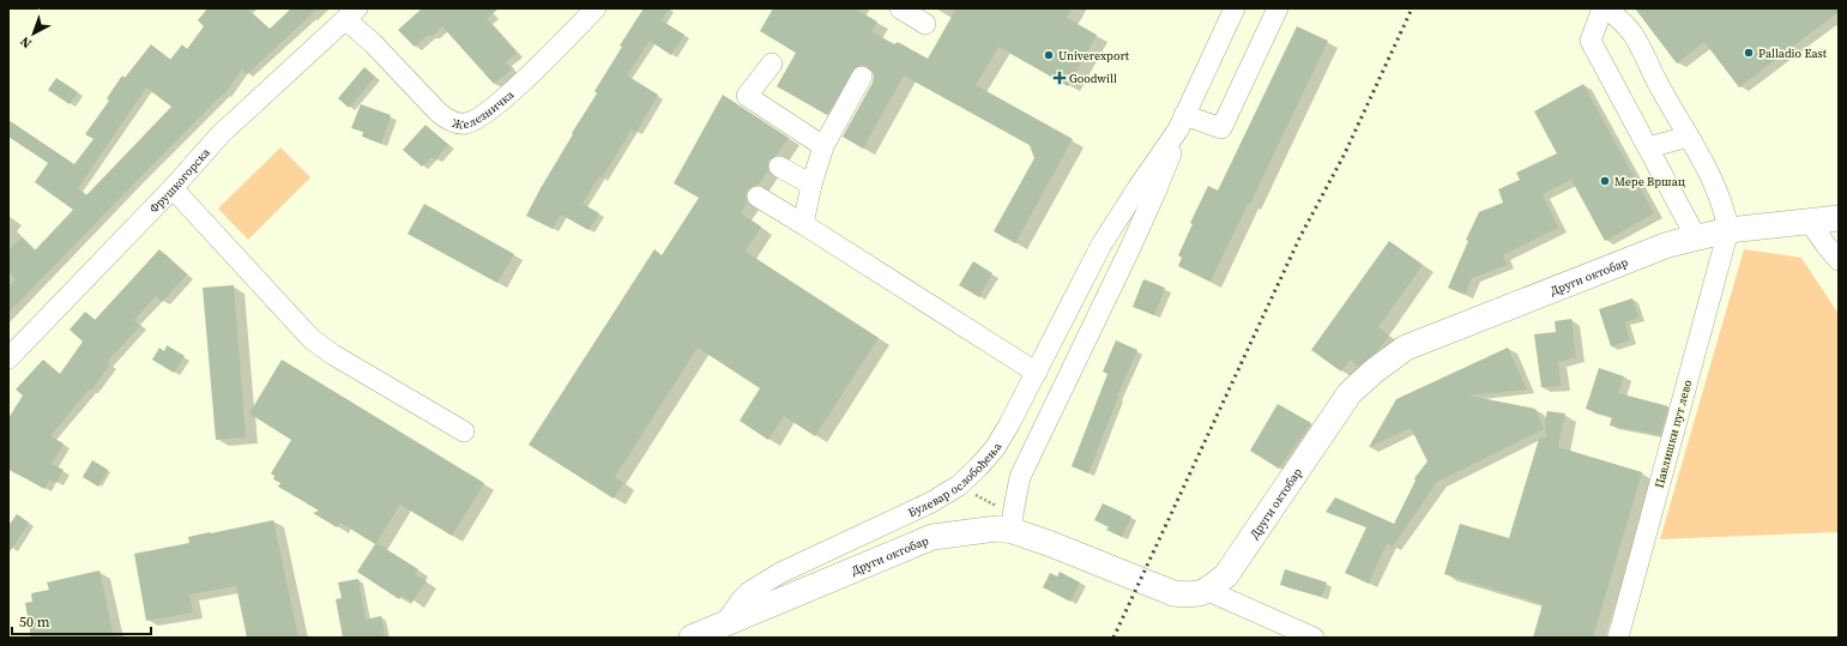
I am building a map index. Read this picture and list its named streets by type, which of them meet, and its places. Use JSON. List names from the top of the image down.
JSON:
{
  "streets": {
    "main road": ["Други октобар"],
    "street": [
      "Железничка",
      "Фрушкогорска",
      "Павлишки пут лево",
      "Булевар ослобођења"
    ]
  },
  "crossings": [
    ["Железничка", "Фрушкогорска"],
    ["Други октобар", "Павлишки пут лево"],
    ["Други октобар", "Булевар ослобођења"]
  ],
  "places": {
    "other": ["Palladio East", "Univerexport", "Мере Вршац"],
    "health": ["Goodwill"]
  },
  "scale_bar": "50 m",
  "north": "bottom left"
}
